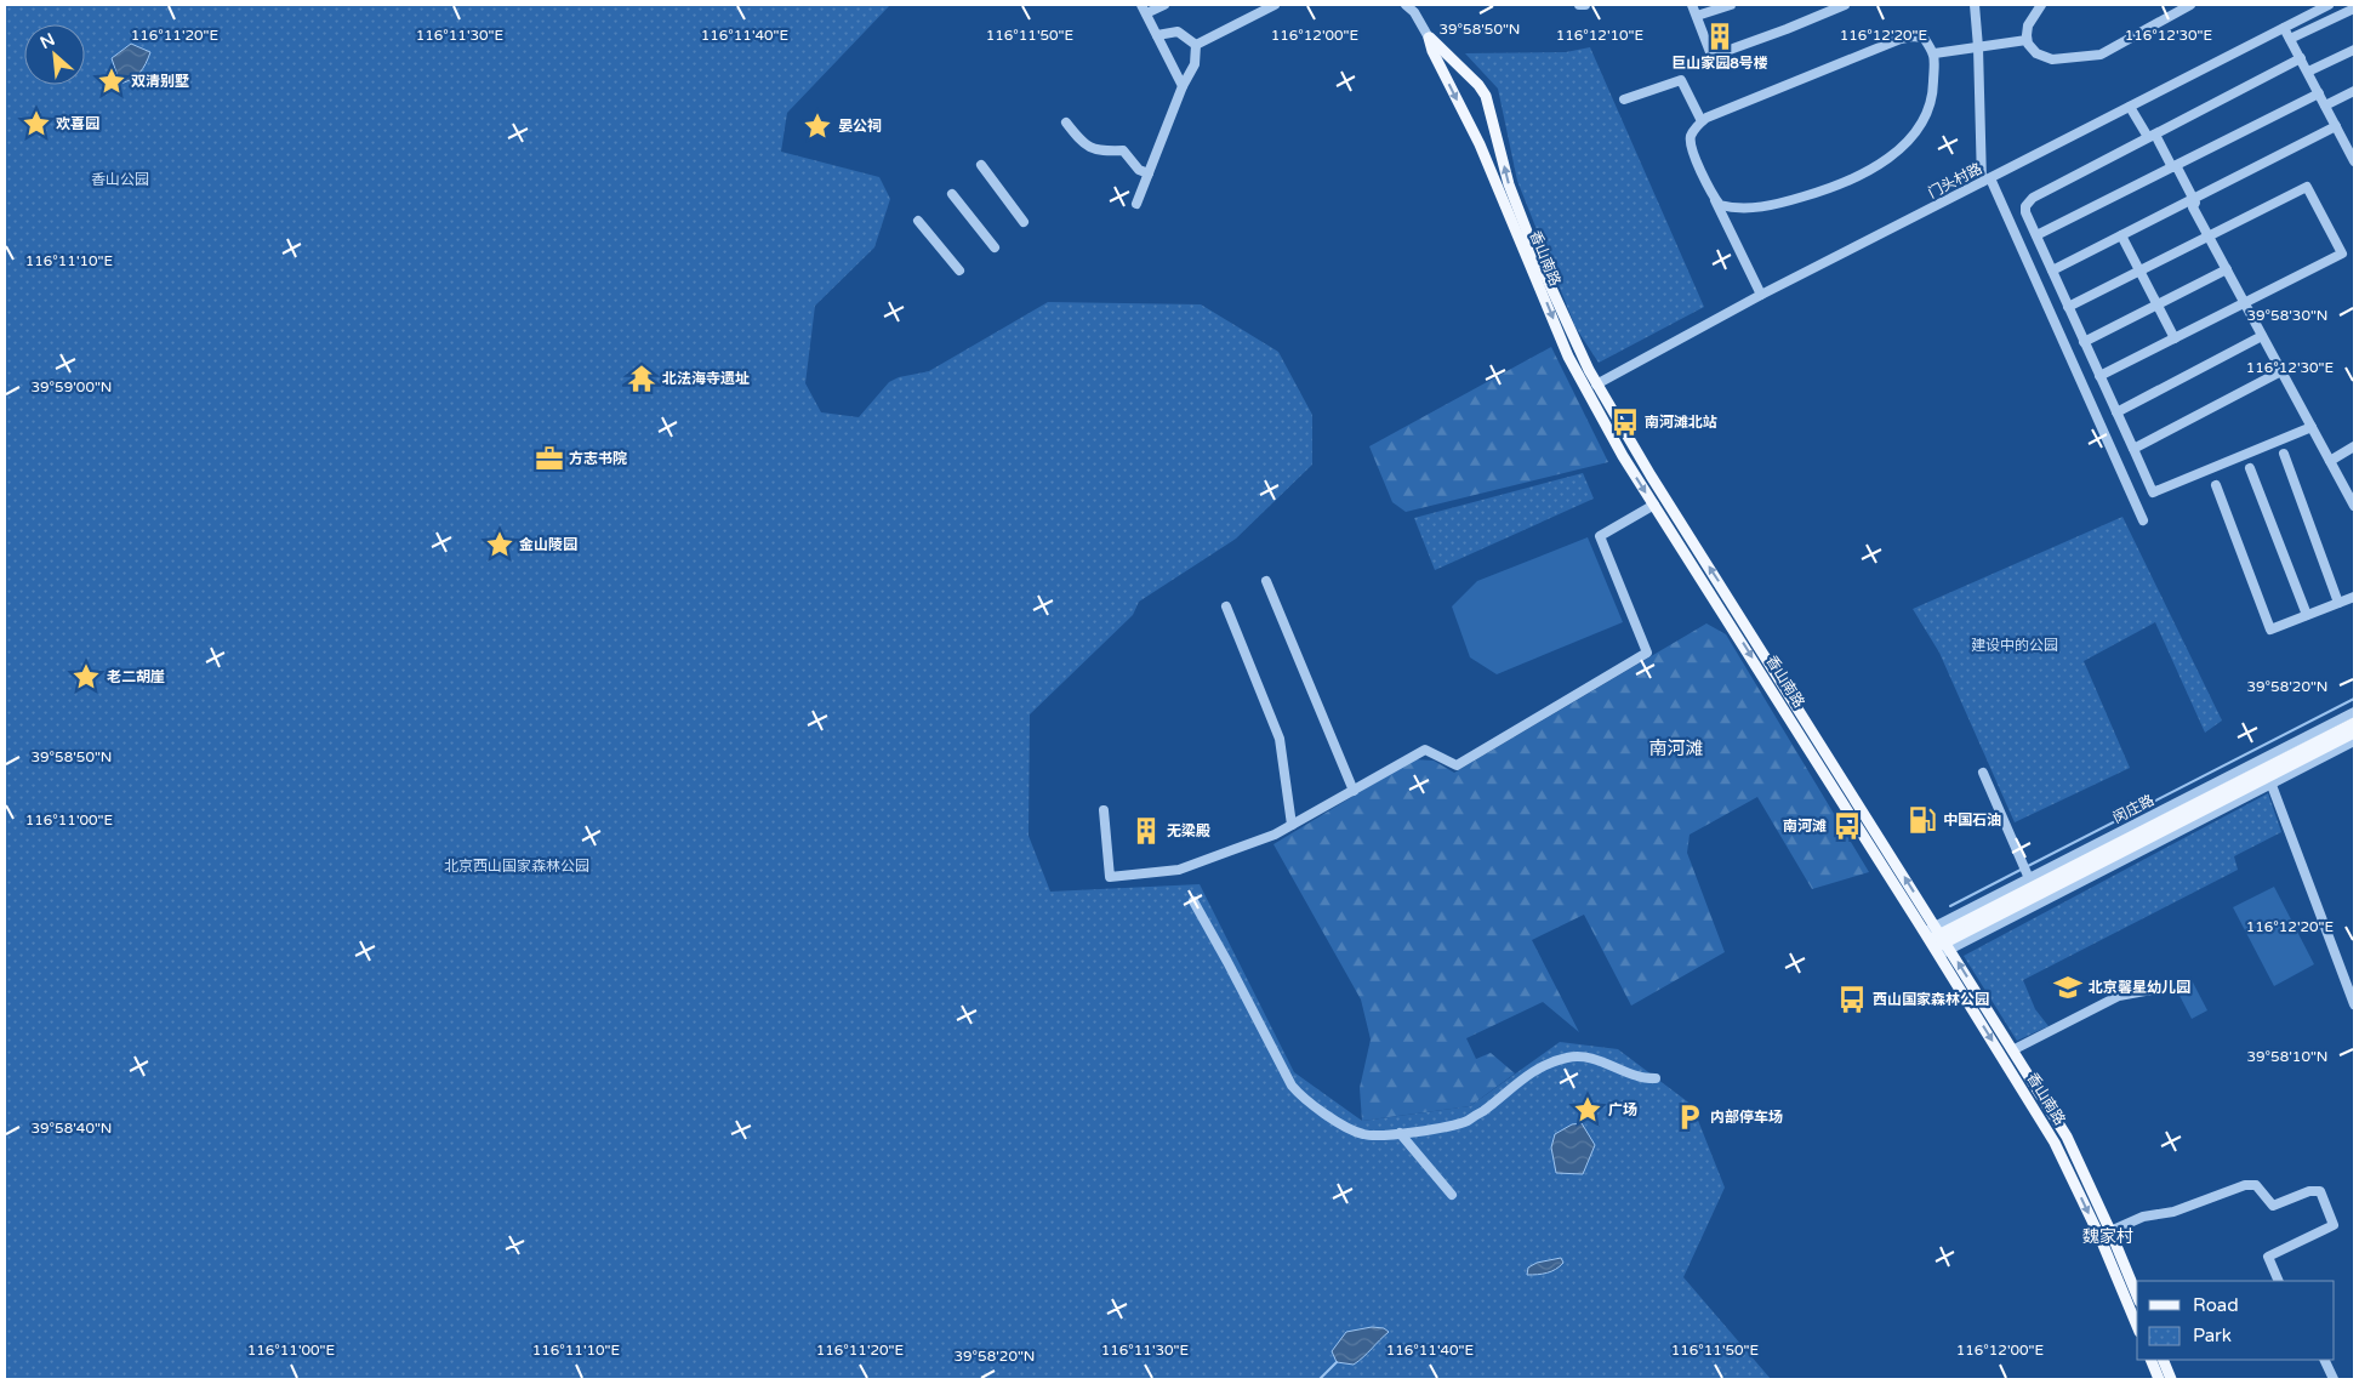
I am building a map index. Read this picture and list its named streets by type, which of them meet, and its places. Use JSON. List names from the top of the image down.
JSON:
{
  "streets": {
    "main road": ["香山南路", "闵庄路"],
    "street": ["门头村路"]
  },
  "crossings": [
    ["门头村路", "香山南路"],
    ["香山南路", "闵庄路"]
  ],
  "districts": ["南河滩", "魏家村"],
  "parks": ["香山公园", "建设中的公园", "北京西山国家森林公园"],
  "places": {
    "building": ["巨山家园8号楼", "无梁殿"],
    "place": [
      "双清别墅",
      "欢喜园",
      "晏公祠",
      "金山陵园",
      "老二胡崖",
      "广场"
    ],
    "temple": ["北法海寺遗址"],
    "bus stop": ["南河滩北站", "南河滩", "西山国家森林公园"],
    "office": ["方志书院"],
    "fuel station": ["中国石油"],
    "school or university": ["北京馨星幼儿园"],
    "parking": ["内部停车场"]
  },
  "legend": ["Road", "Park"],
  "north": "top left",
  "coordinates": [
    "39°58'50\"N",
    "116°11'20\"E",
    "116°11'30\"E",
    "116°11'40\"E",
    "116°11'50\"E",
    "116°12'00\"E",
    "116°12'10\"E",
    "116°12'20\"E",
    "116°12'30\"E",
    "116°11'10\"E",
    "39°58'30\"N",
    "39°59'00\"N",
    "39°58'20\"N",
    "116°11'00\"E",
    "39°58'10\"N",
    "39°58'40\"N"
  ]
}
